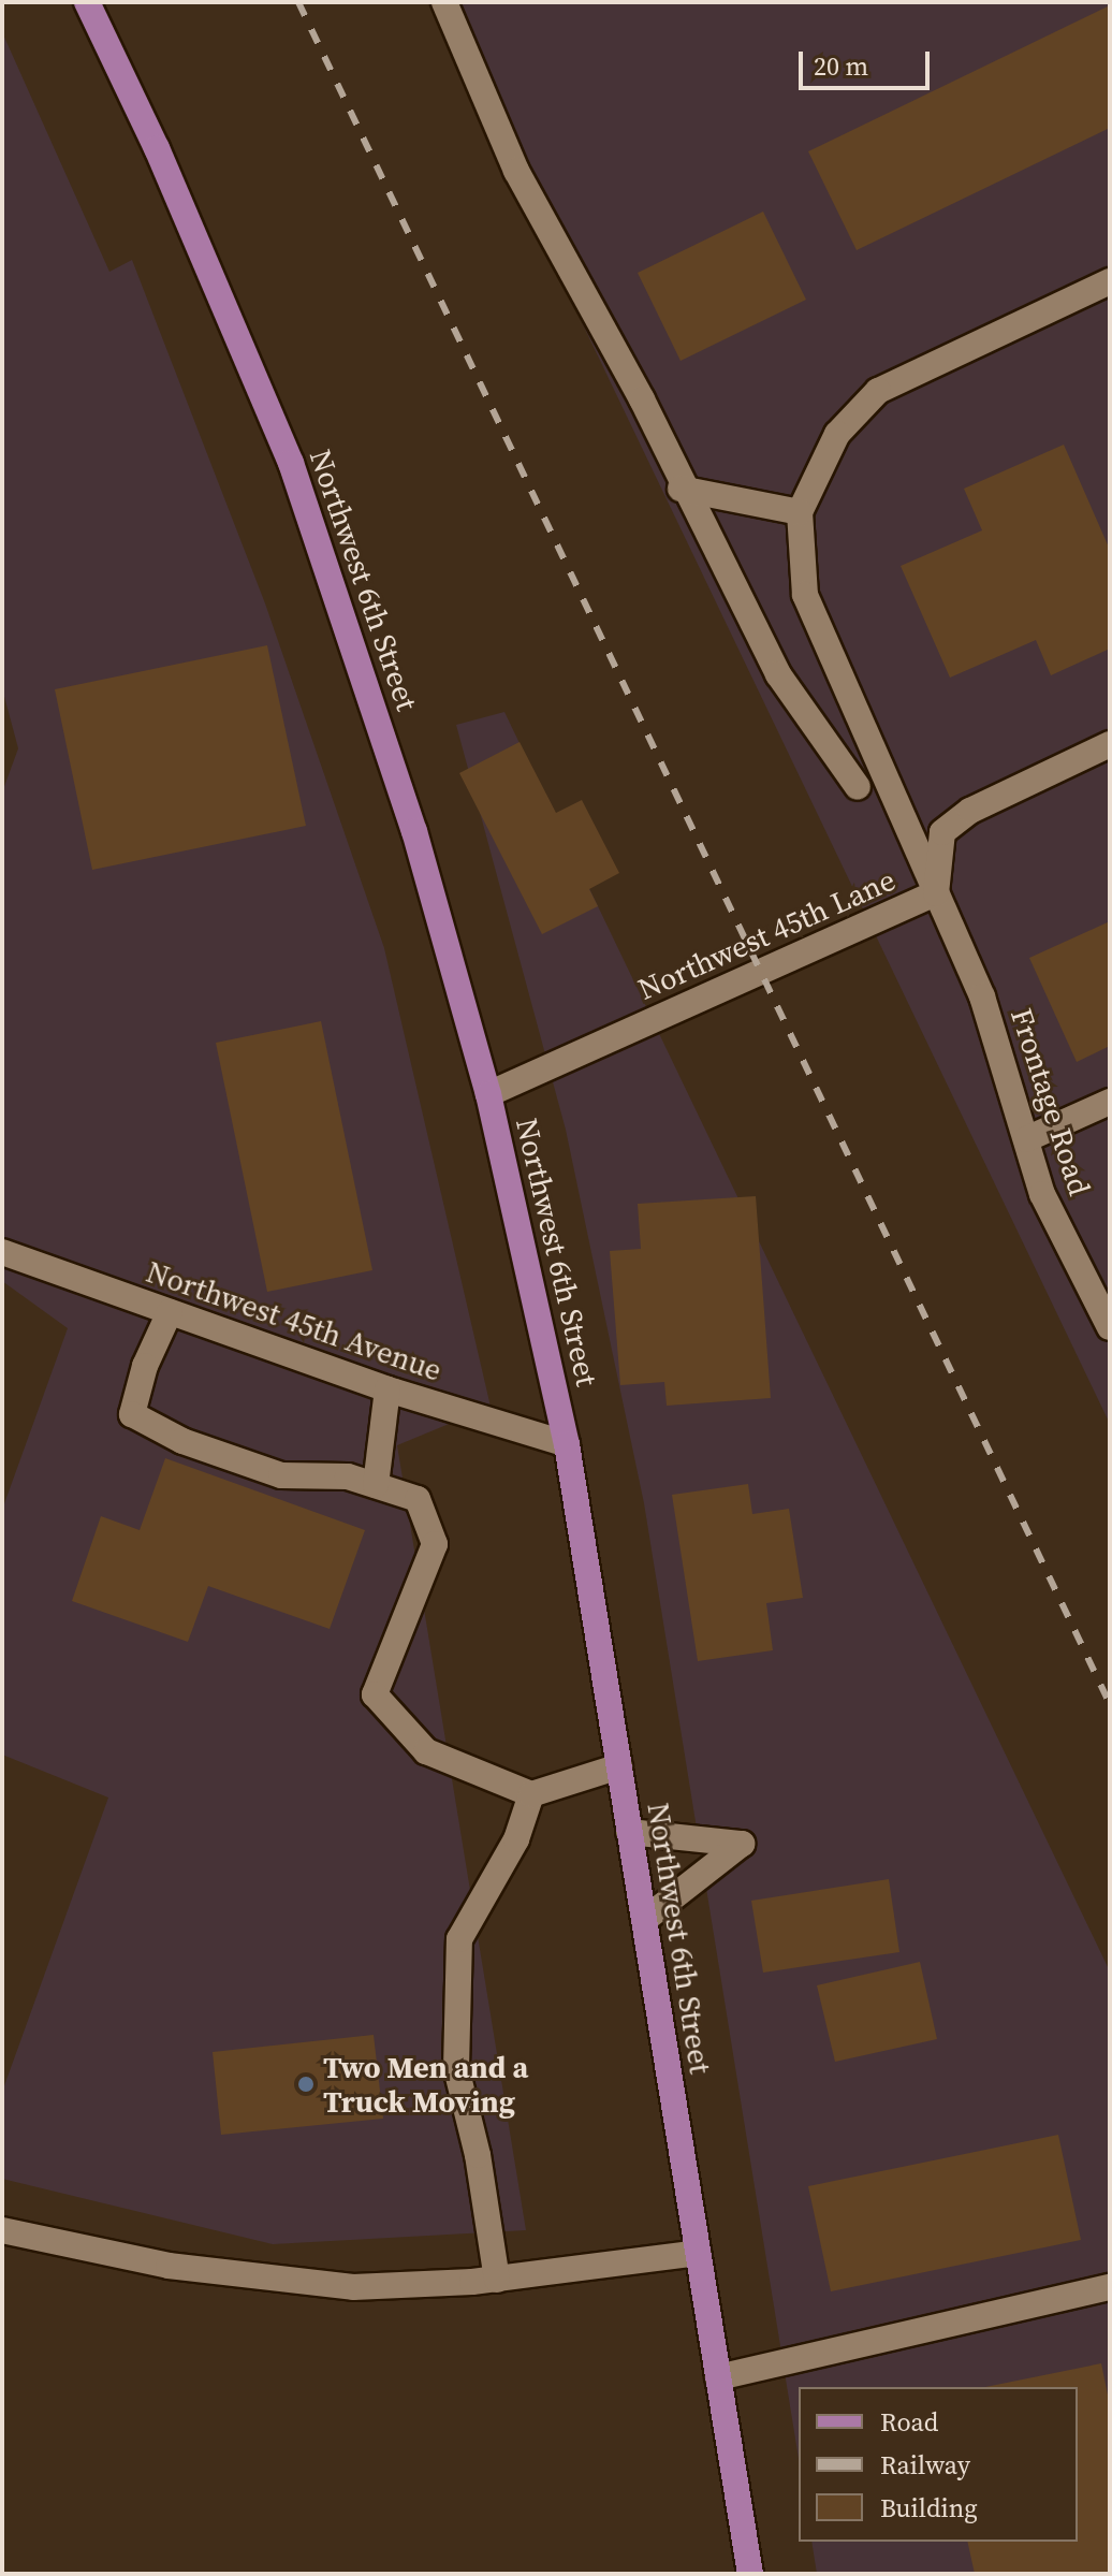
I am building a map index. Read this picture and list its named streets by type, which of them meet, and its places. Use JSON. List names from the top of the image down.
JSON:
{
  "streets": {
    "main road": ["Northwest 6th Street"],
    "street": ["Northwest 45th Lane", "Frontage Road", "Northwest 45th Avenue"]
  },
  "crossings": [
    ["Northwest 6th Street", "Northwest 45th Lane"],
    ["Northwest 6th Street", "Northwest 45th Avenue"],
    ["Northwest 45th Lane", "Frontage Road"]
  ],
  "places": ["Two Men and a Truck Moving"],
  "legend": ["Road", "Railway", "Building"],
  "scale_bar": "20 m"
}
